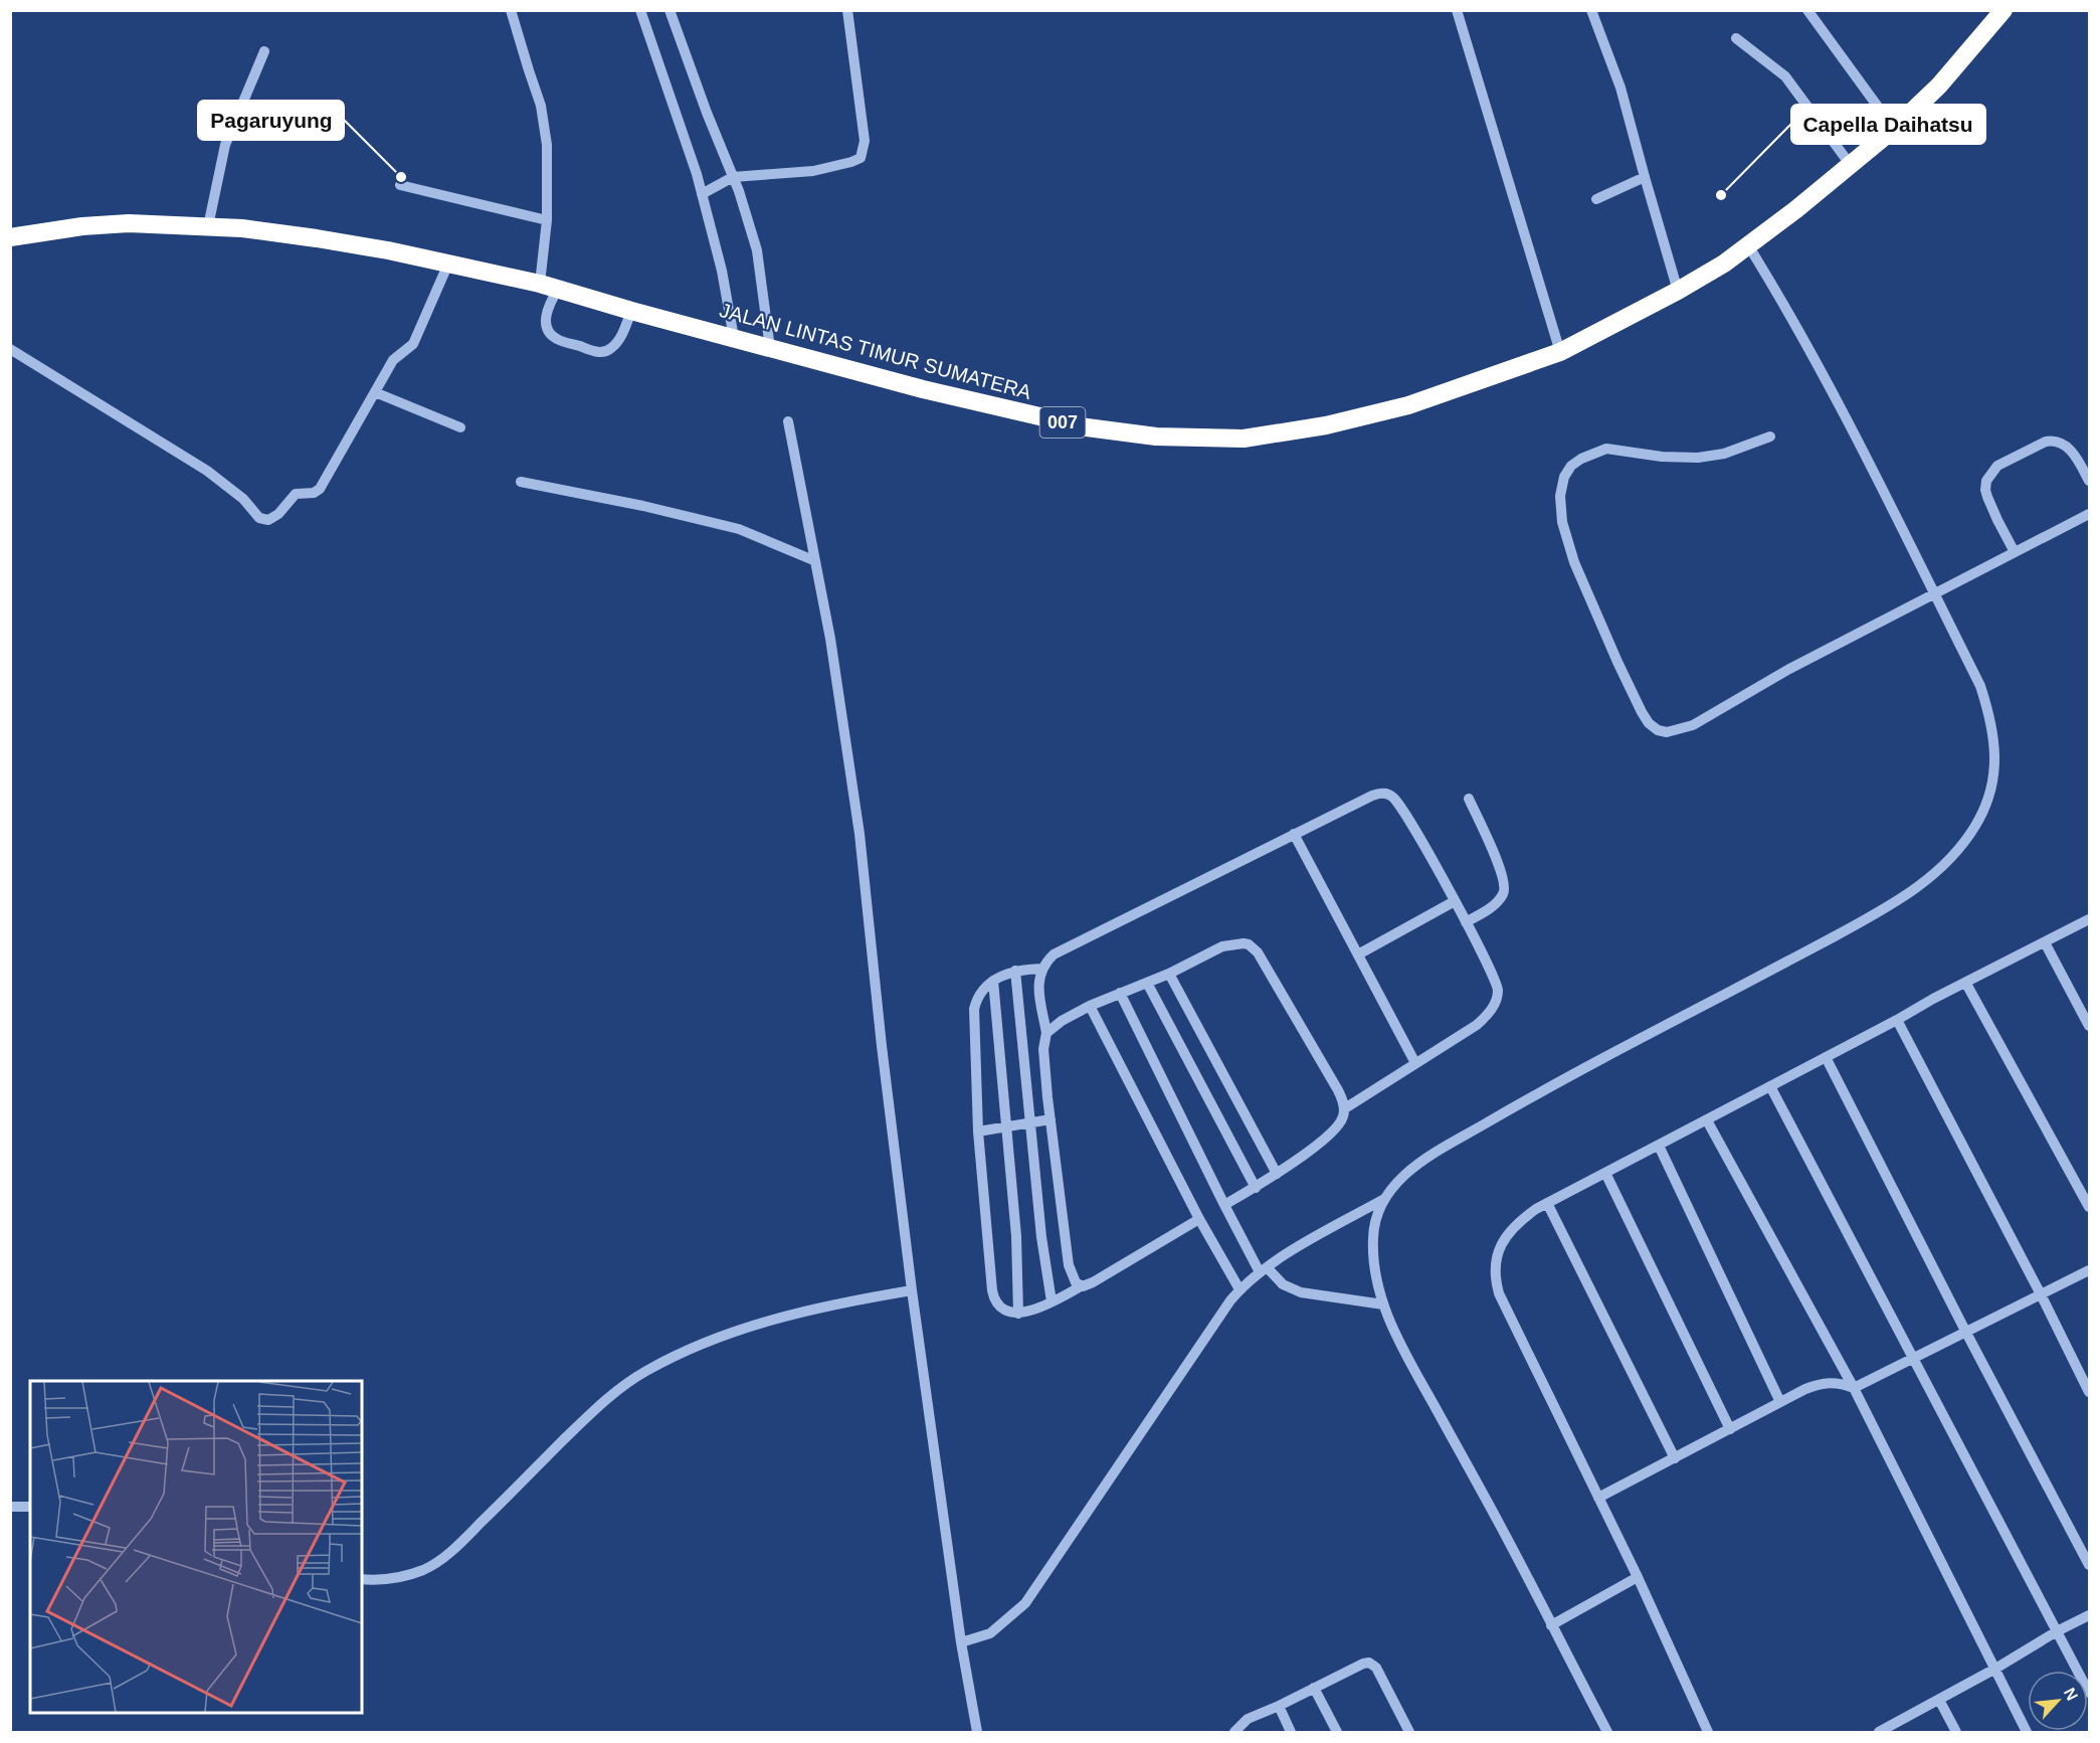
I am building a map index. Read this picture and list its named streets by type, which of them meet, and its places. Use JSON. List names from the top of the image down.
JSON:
{
  "streets": {
    "highway": ["JALAN LINTAS TIMUR SUMATERA", "007"]
  },
  "places": ["Pagaruyung", "Capella Daihatsu"],
  "north": "top right"
}
